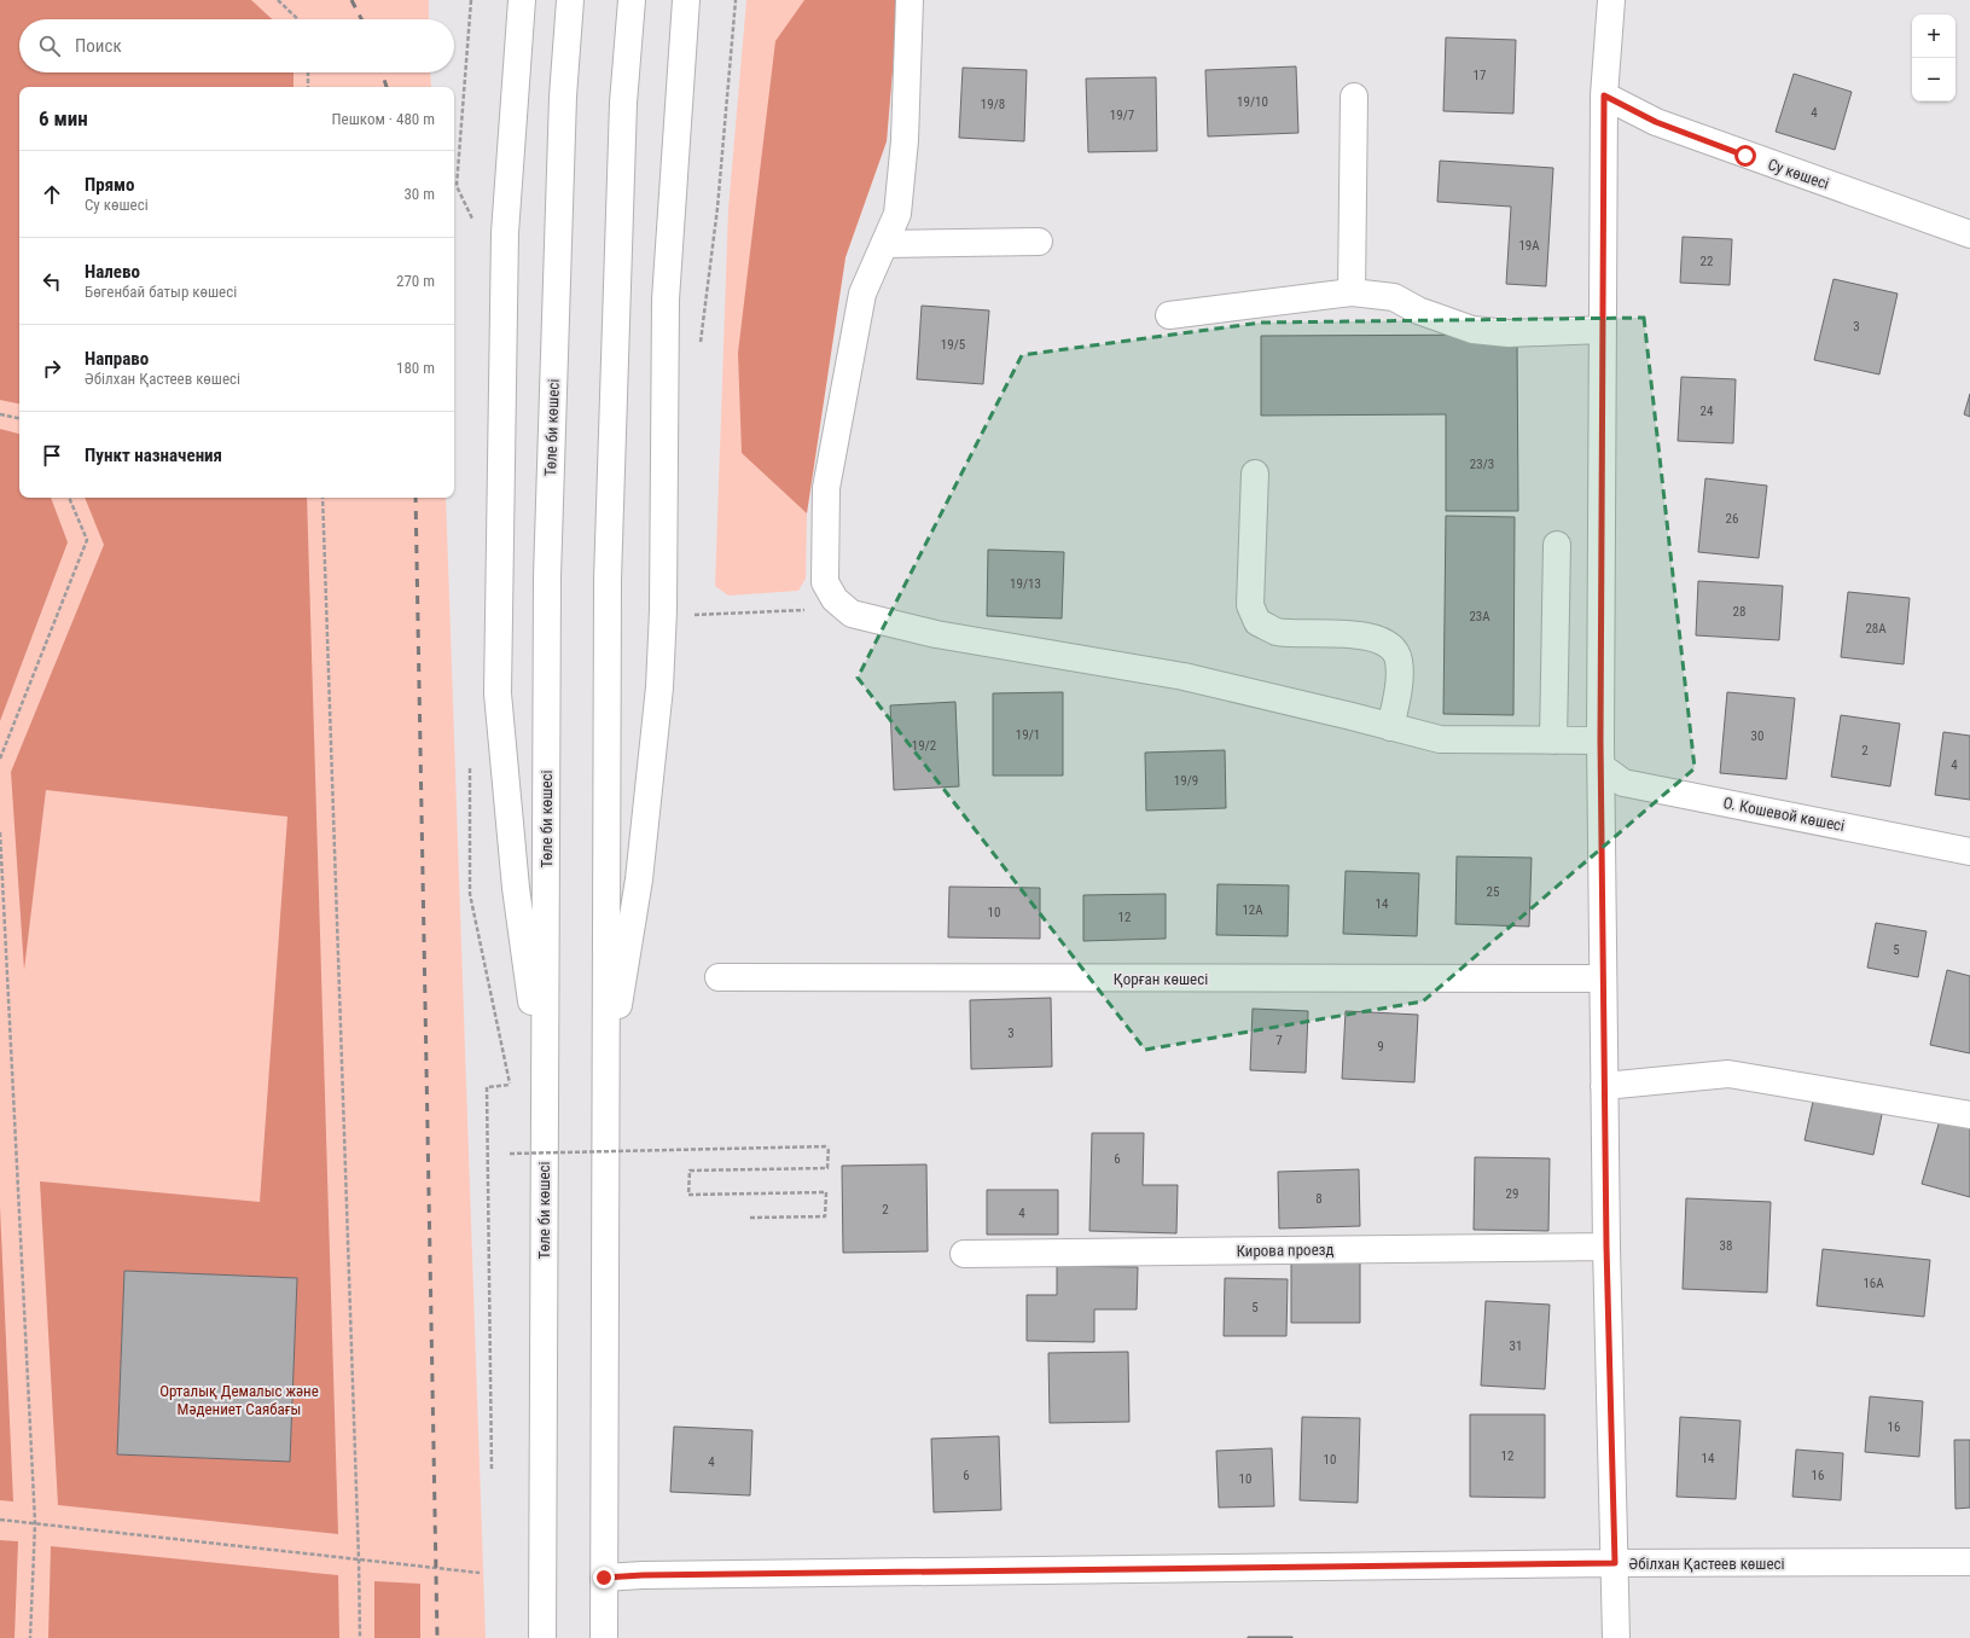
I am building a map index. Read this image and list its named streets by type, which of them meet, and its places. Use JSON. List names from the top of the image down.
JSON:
{
  "streets": {
    "street": [
      "Су көшесі",
      "Төле би көшесі",
      "О. Кошевой көшесі",
      "Қорған көшесі",
      "Кирова проезд",
      "Әбілхан Қастеев көшесі"
    ]
  },
  "parks": ["Орталық Демалыс және Мәдениет Саябағы"],
  "house_numbers": [
    "17",
    "19/10",
    "19/8",
    "4",
    "19/7",
    "19А",
    "22",
    "3",
    "19/5",
    "24",
    "23/3",
    "26",
    "19/13",
    "28",
    "23А",
    "28А",
    "19/1",
    "30",
    "19/2",
    "2",
    "4",
    "19/9",
    "25",
    "14",
    "12А",
    "10",
    "12",
    "5",
    "3",
    "7",
    "9",
    "6",
    "29",
    "8",
    "2",
    "4",
    "38",
    "16А",
    "5",
    "31",
    "16",
    "12",
    "14",
    "10",
    "4",
    "6",
    "16",
    "10"
  ],
  "page": {
    "map_buttons": ["+", "−"],
    "search": "Поиск",
    "heading": ["6 мин", "Пешком · 480 m"],
    "list": [
      ["Прямо", "Су көшесі", "30 m"],
      ["Налево", "Бөгенбай батыр көшесі", "270 m"],
      ["Направо", "Әбілхан Қастеев көшесі", "180 m"],
      "Пункт назначения"
    ]
  }
}
